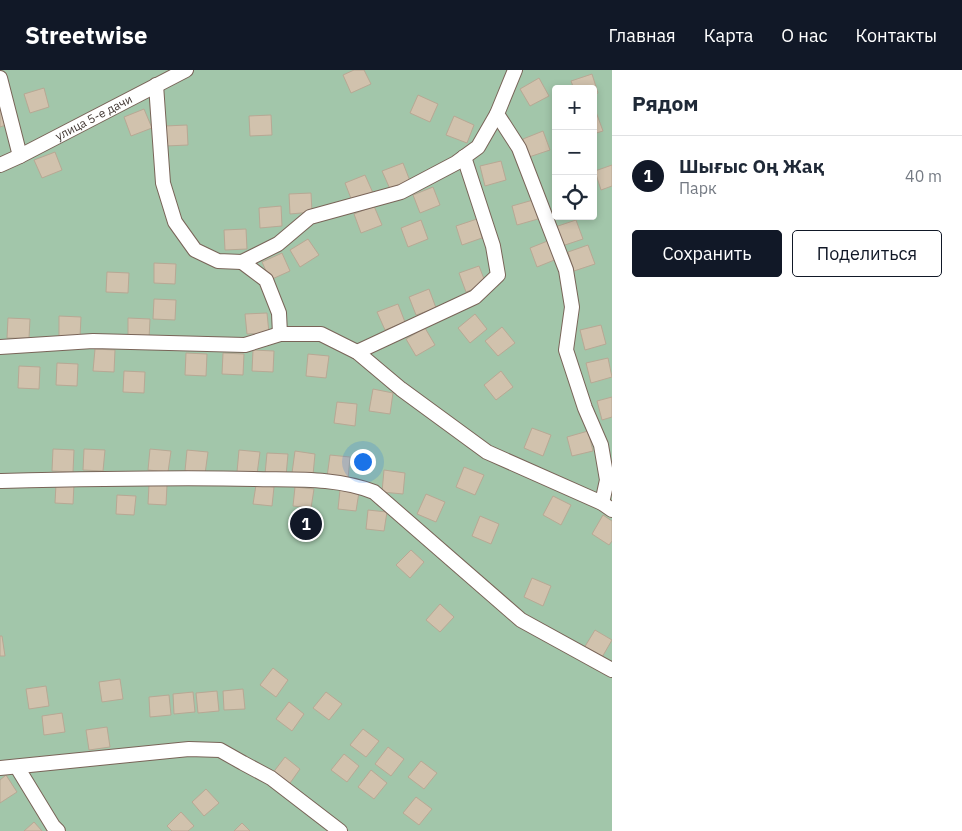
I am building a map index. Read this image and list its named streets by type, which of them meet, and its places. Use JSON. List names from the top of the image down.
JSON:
{
  "streets": {
    "street": ["улица 5-е дачи"]
  },
  "page": {
    "header": "Streetwise",
    "nav": [
      "Главная",
      "Карта",
      "О нас",
      "Контакты"
    ],
    "heading": "Рядом",
    "map_buttons": ["+", "−"],
    "list": [
      {
        "mark": "1",
        "name": "Шығыс Оң Жақ",
        "note": "Парк",
        "value": "40 m"
      }
    ],
    "buttons": ["Сохранить", "Поделиться"],
    "pins": "1"
  }
}
